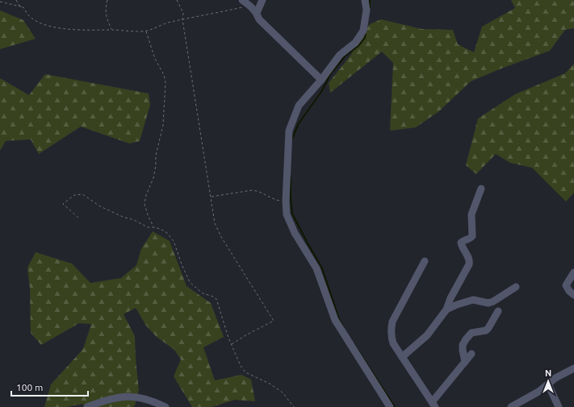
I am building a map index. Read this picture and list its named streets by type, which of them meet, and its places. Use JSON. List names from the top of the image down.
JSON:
{
  "scale_bar": "100 m",
  "north": "top"
}
